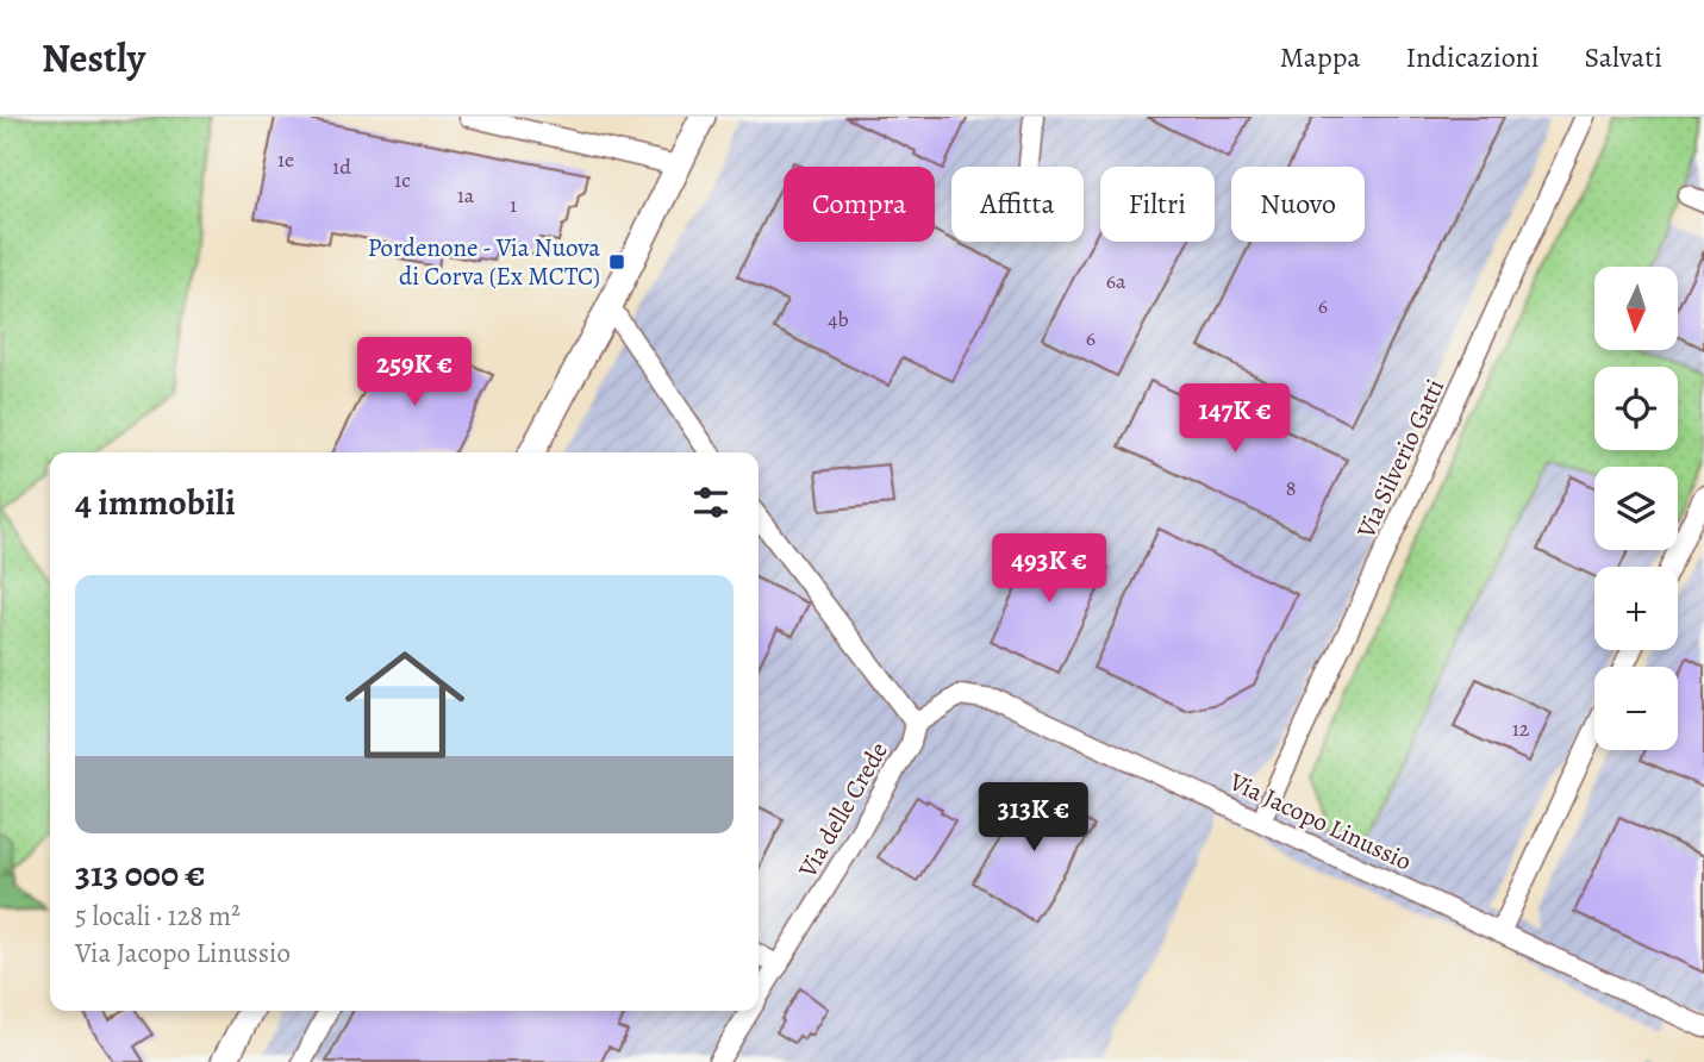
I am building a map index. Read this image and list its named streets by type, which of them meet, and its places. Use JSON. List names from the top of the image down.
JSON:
{
  "streets": {
    "street": ["Via Silverio Gatti", "Via delle Crede", "Via Jacopo Linussio"]
  },
  "crossings": [
    ["Via Silverio Gatti", "Via Jacopo Linussio"],
    ["Via delle Crede", "Via Jacopo Linussio"]
  ],
  "places": {
    "transit": ["Pordenone - Via Nuova di Corva (Ex MCTC)"]
  },
  "house_numbers": [
    "1e",
    "1d",
    "1c",
    "1a",
    "1",
    "6a",
    "6",
    "4b",
    "6",
    "8",
    "12"
  ],
  "north": "bottom",
  "page": {
    "header": "Nestly",
    "nav": ["Mappa", "Indicazioni", "Salvati"],
    "chip": [
      "Compra",
      "Affitta",
      "Filtri",
      "Nuovo"
    ],
    "map_buttons": ["+", "−"],
    "price": [
      "259K €",
      "147K €",
      "493K €",
      "313K €"
    ],
    "heading": "4 immobili",
    "list": [
      {
        "name": "313 000 €",
        "note": "5 locali · 128 m² · Via Jacopo Linussio"
      }
    ]
  }
}
